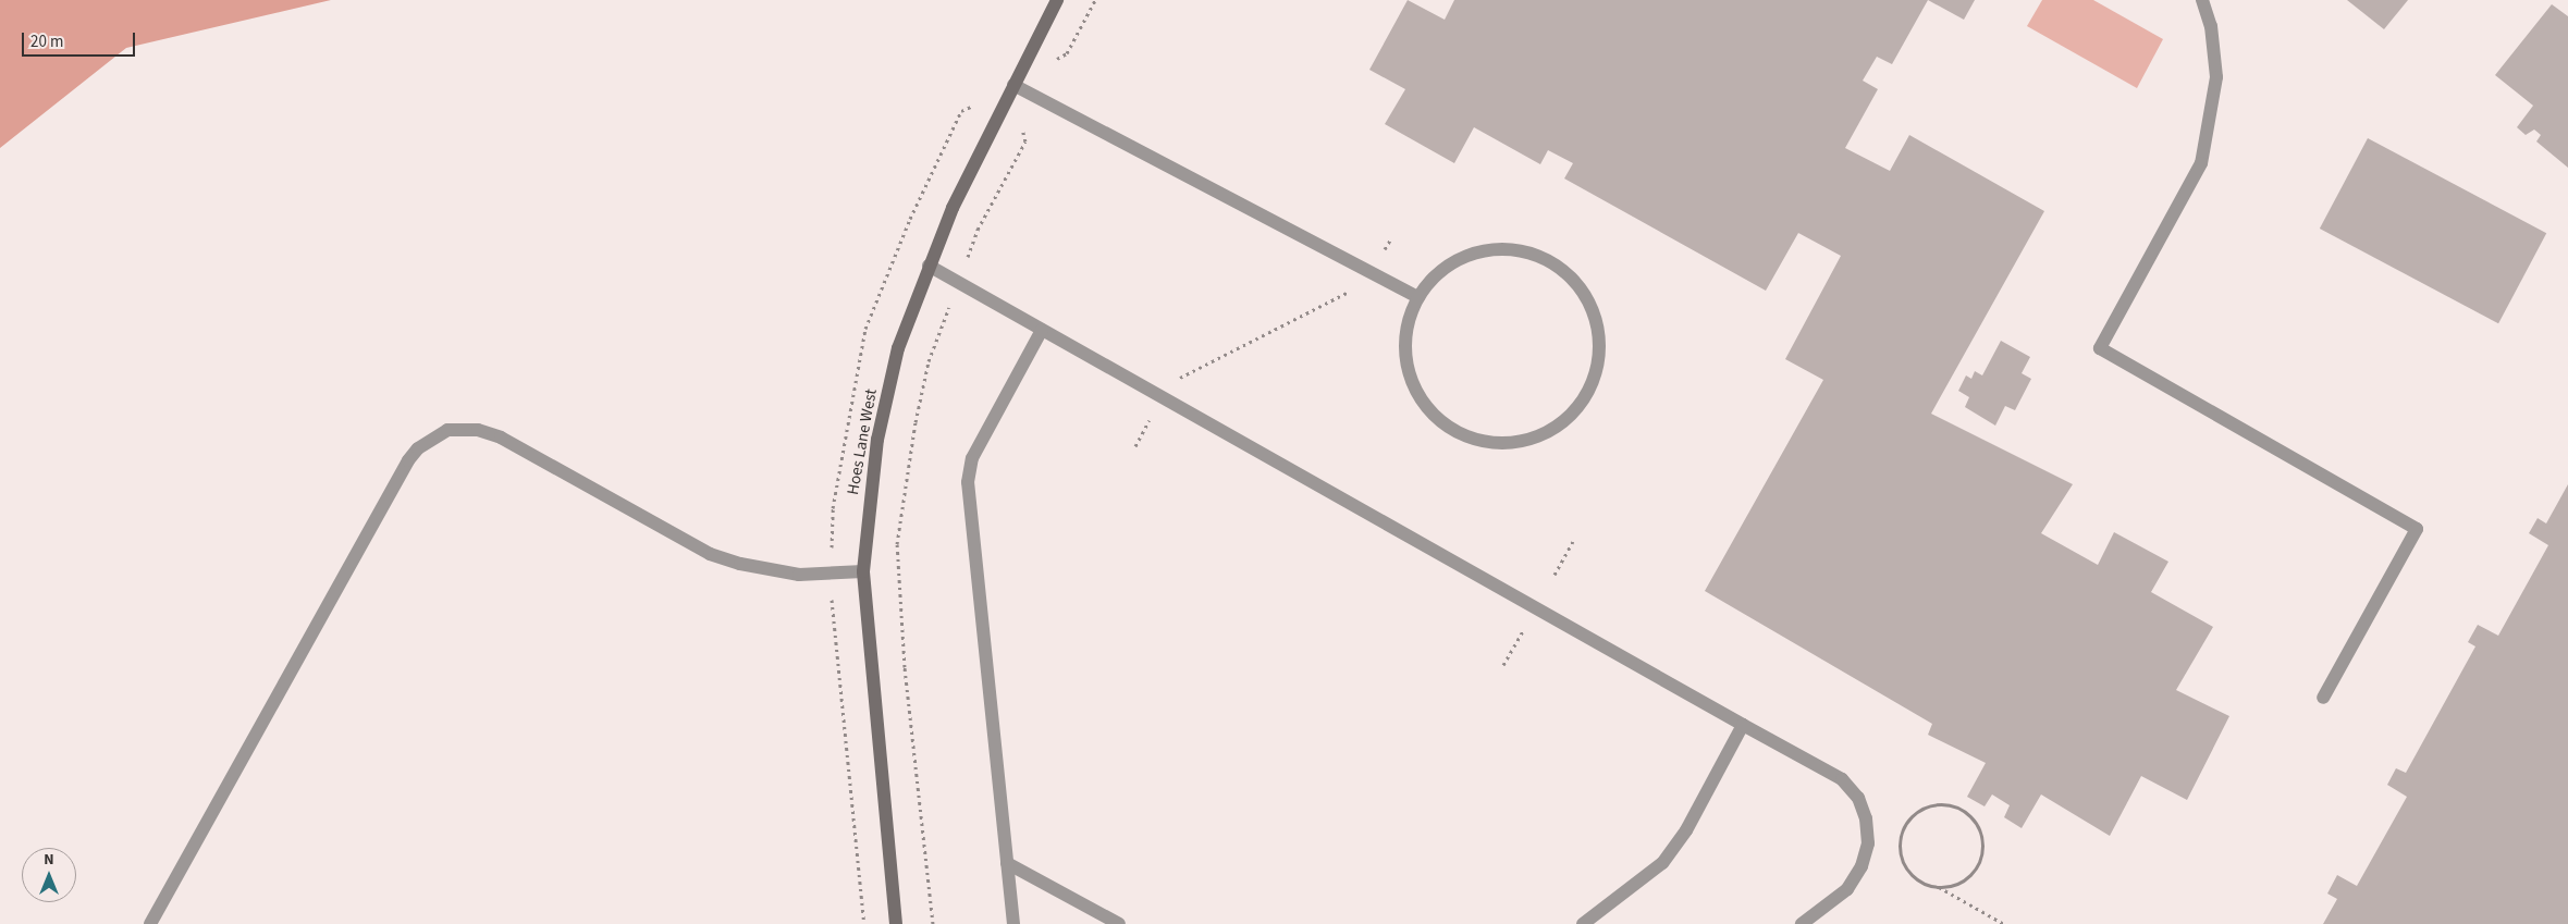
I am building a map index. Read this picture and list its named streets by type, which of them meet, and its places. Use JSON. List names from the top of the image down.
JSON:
{
  "streets": {
    "street": ["Hoes Lane West"]
  },
  "scale_bar": "20 m",
  "north": "top"
}
